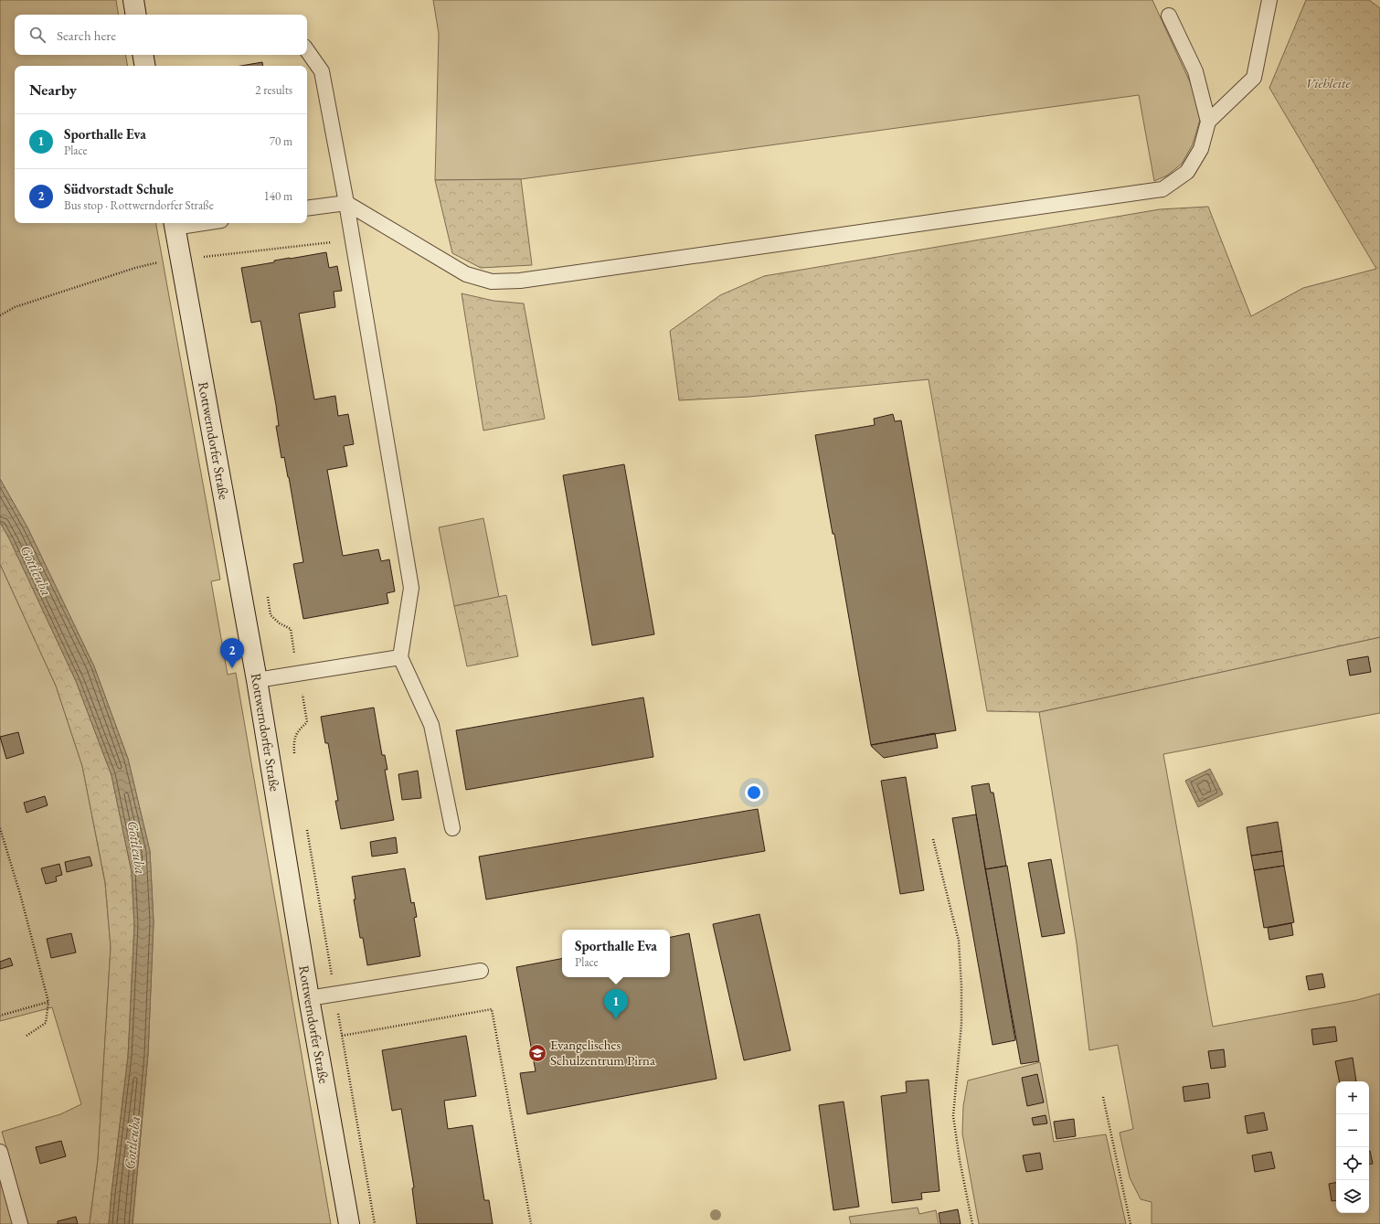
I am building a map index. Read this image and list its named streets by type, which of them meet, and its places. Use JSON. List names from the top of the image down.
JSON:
{
  "streets": {
    "main road": ["Rottwerndorfer Straße"]
  },
  "water": ["Gottleuba"],
  "parks": ["Viehleite"],
  "places": {
    "school or university": ["Evangelisches Schulzentrum Pirna"]
  },
  "page": {
    "search": "Search here",
    "heading": ["Nearby", "2 results"],
    "list": [
      {
        "mark": "1",
        "name": "Sporthalle Eva",
        "note": "Place",
        "value": "70 m"
      },
      {
        "mark": "2",
        "name": "Südvorstadt Schule",
        "note": "Bus stop · Rottwerndorfer Straße",
        "value": "140 m"
      }
    ],
    "pins": ["2", "1"],
    "popup": ["Sporthalle Eva", "Place"],
    "map_buttons": ["+", "−"]
  }
}
